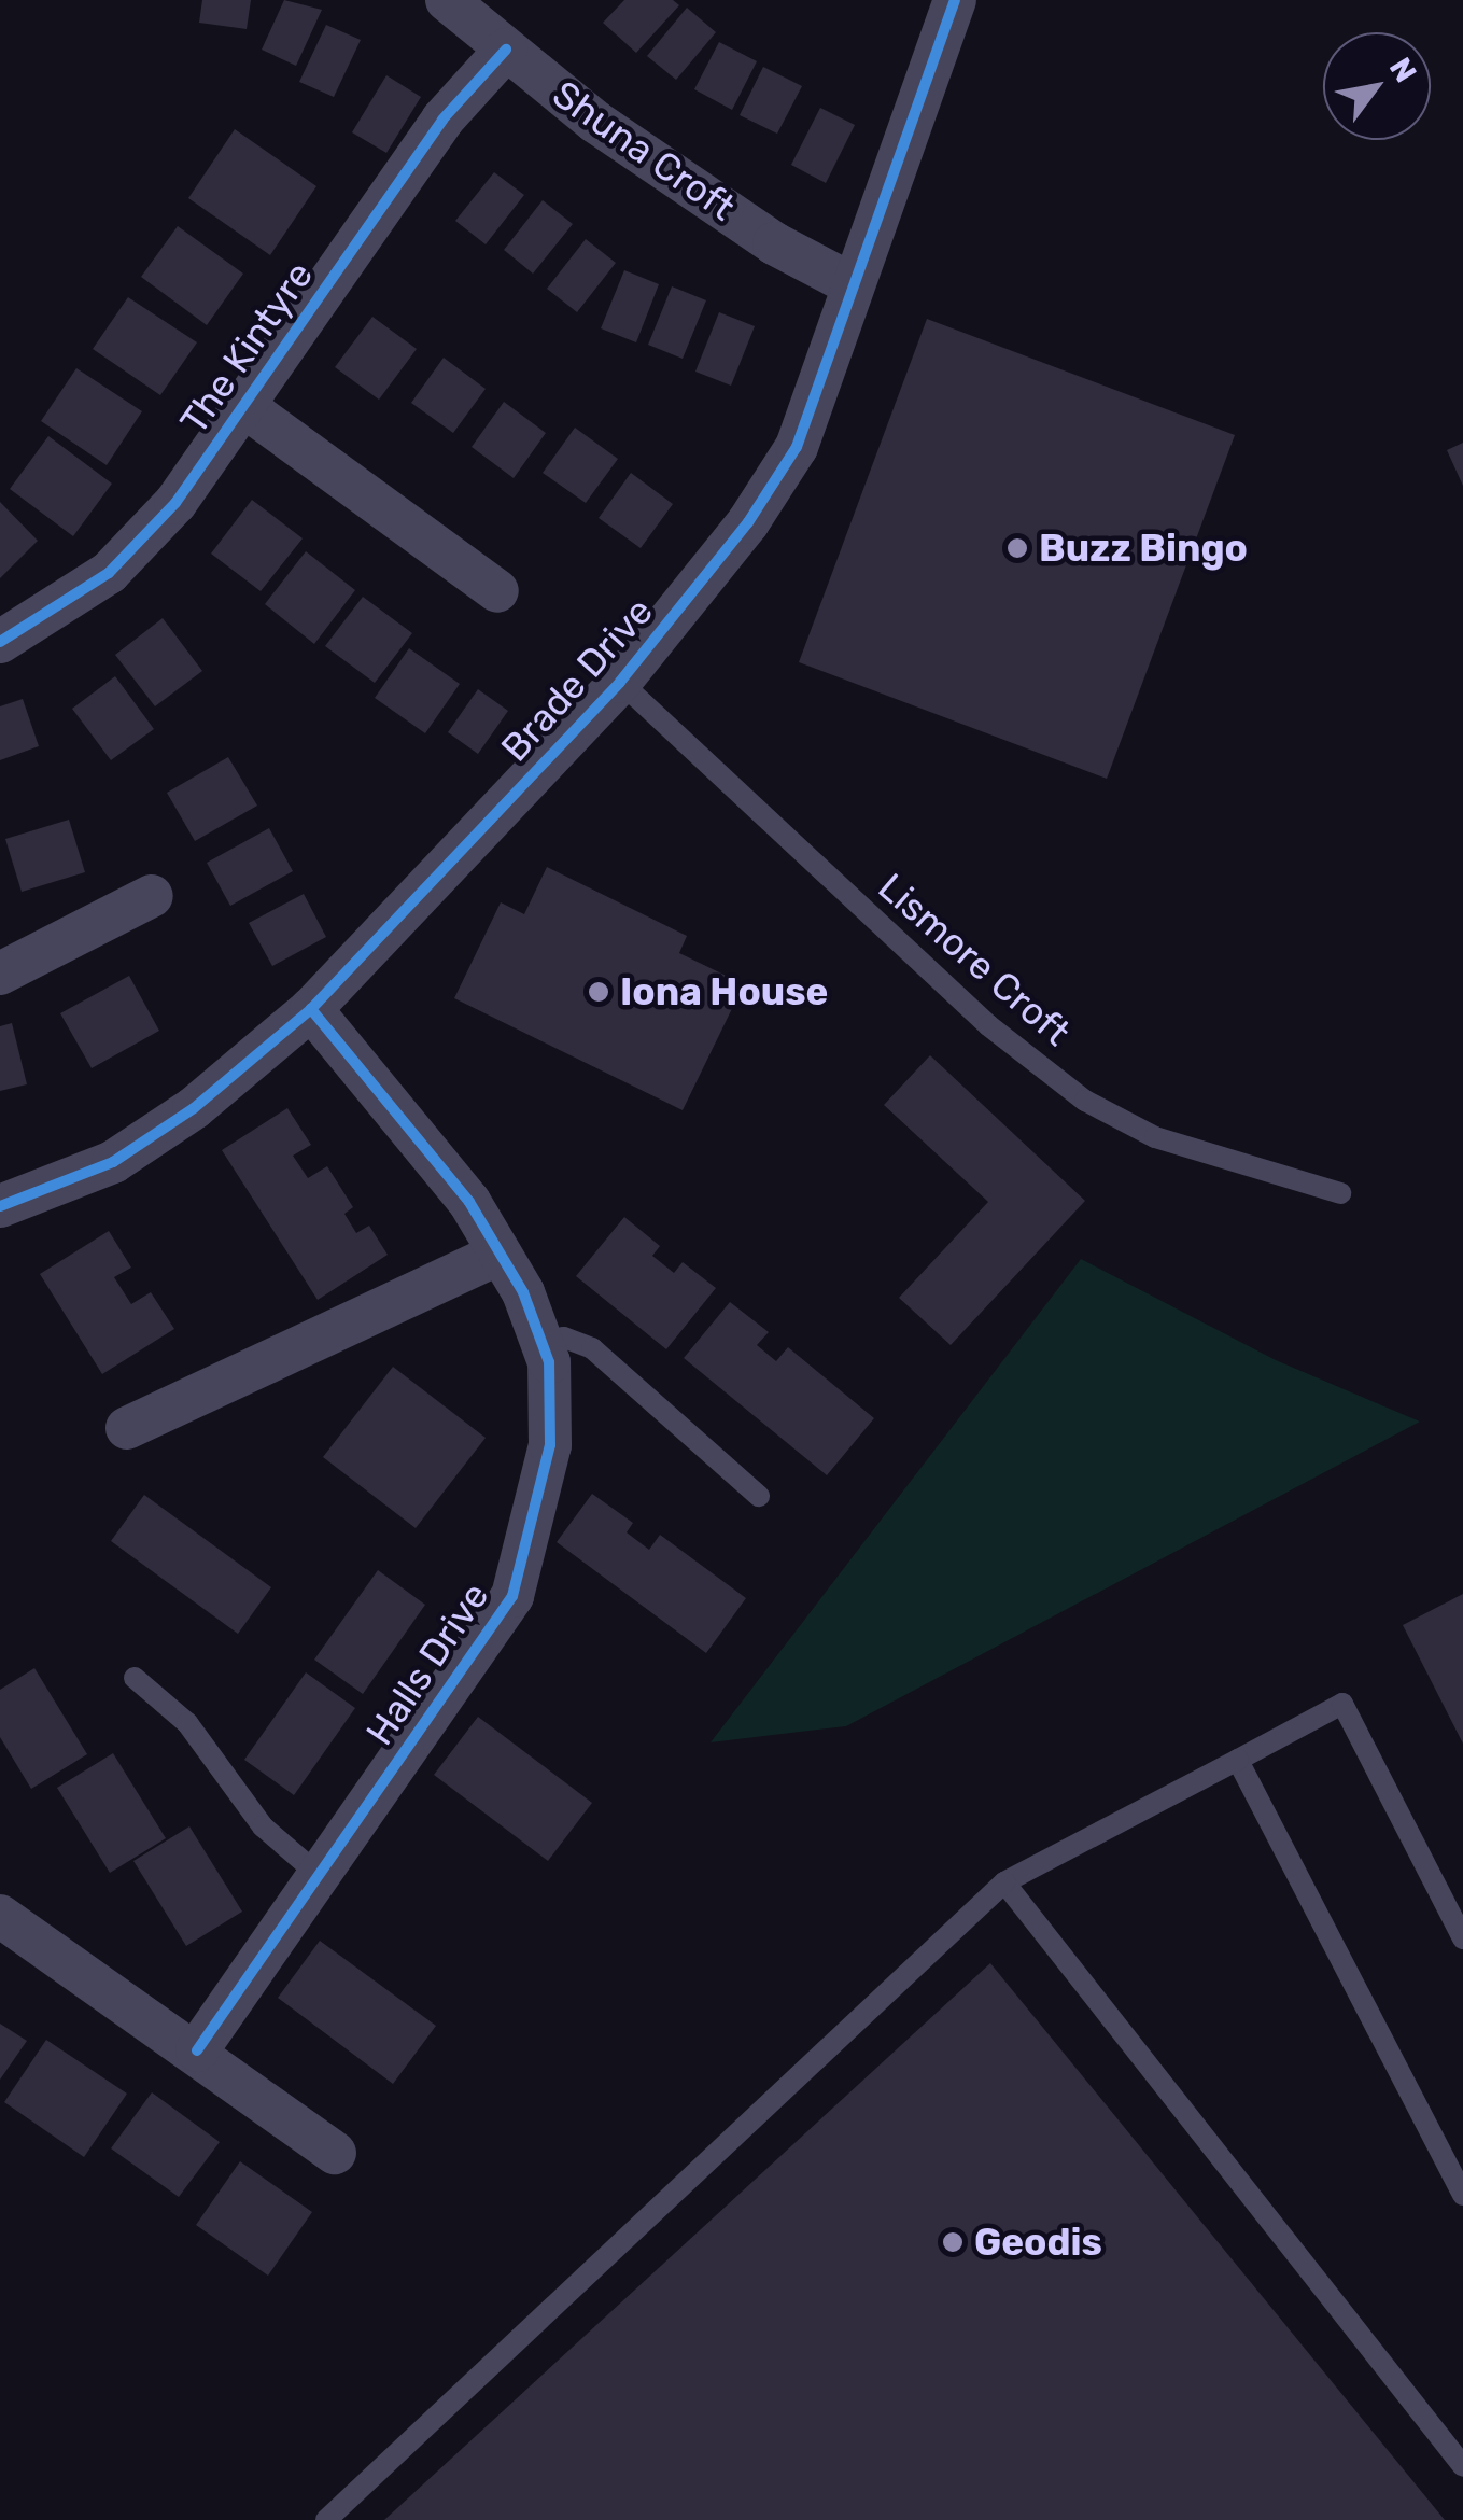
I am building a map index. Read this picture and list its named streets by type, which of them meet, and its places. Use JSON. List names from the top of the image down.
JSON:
{
  "streets": {
    "street": [
      "Shuna Croft",
      "The Kintyre",
      "Brade Drive",
      "Halls Drive"
    ],
    "lane": ["Lismore Croft"]
  },
  "crossings": [
    ["Shuna Croft", "The Kintyre"],
    ["Shuna Croft", "Brade Drive"],
    ["Brade Drive", "Lismore Croft"],
    ["Brade Drive", "Halls Drive"]
  ],
  "places": ["Buzz Bingo", "Iona House", "Geodis"],
  "north": "top right"
}
